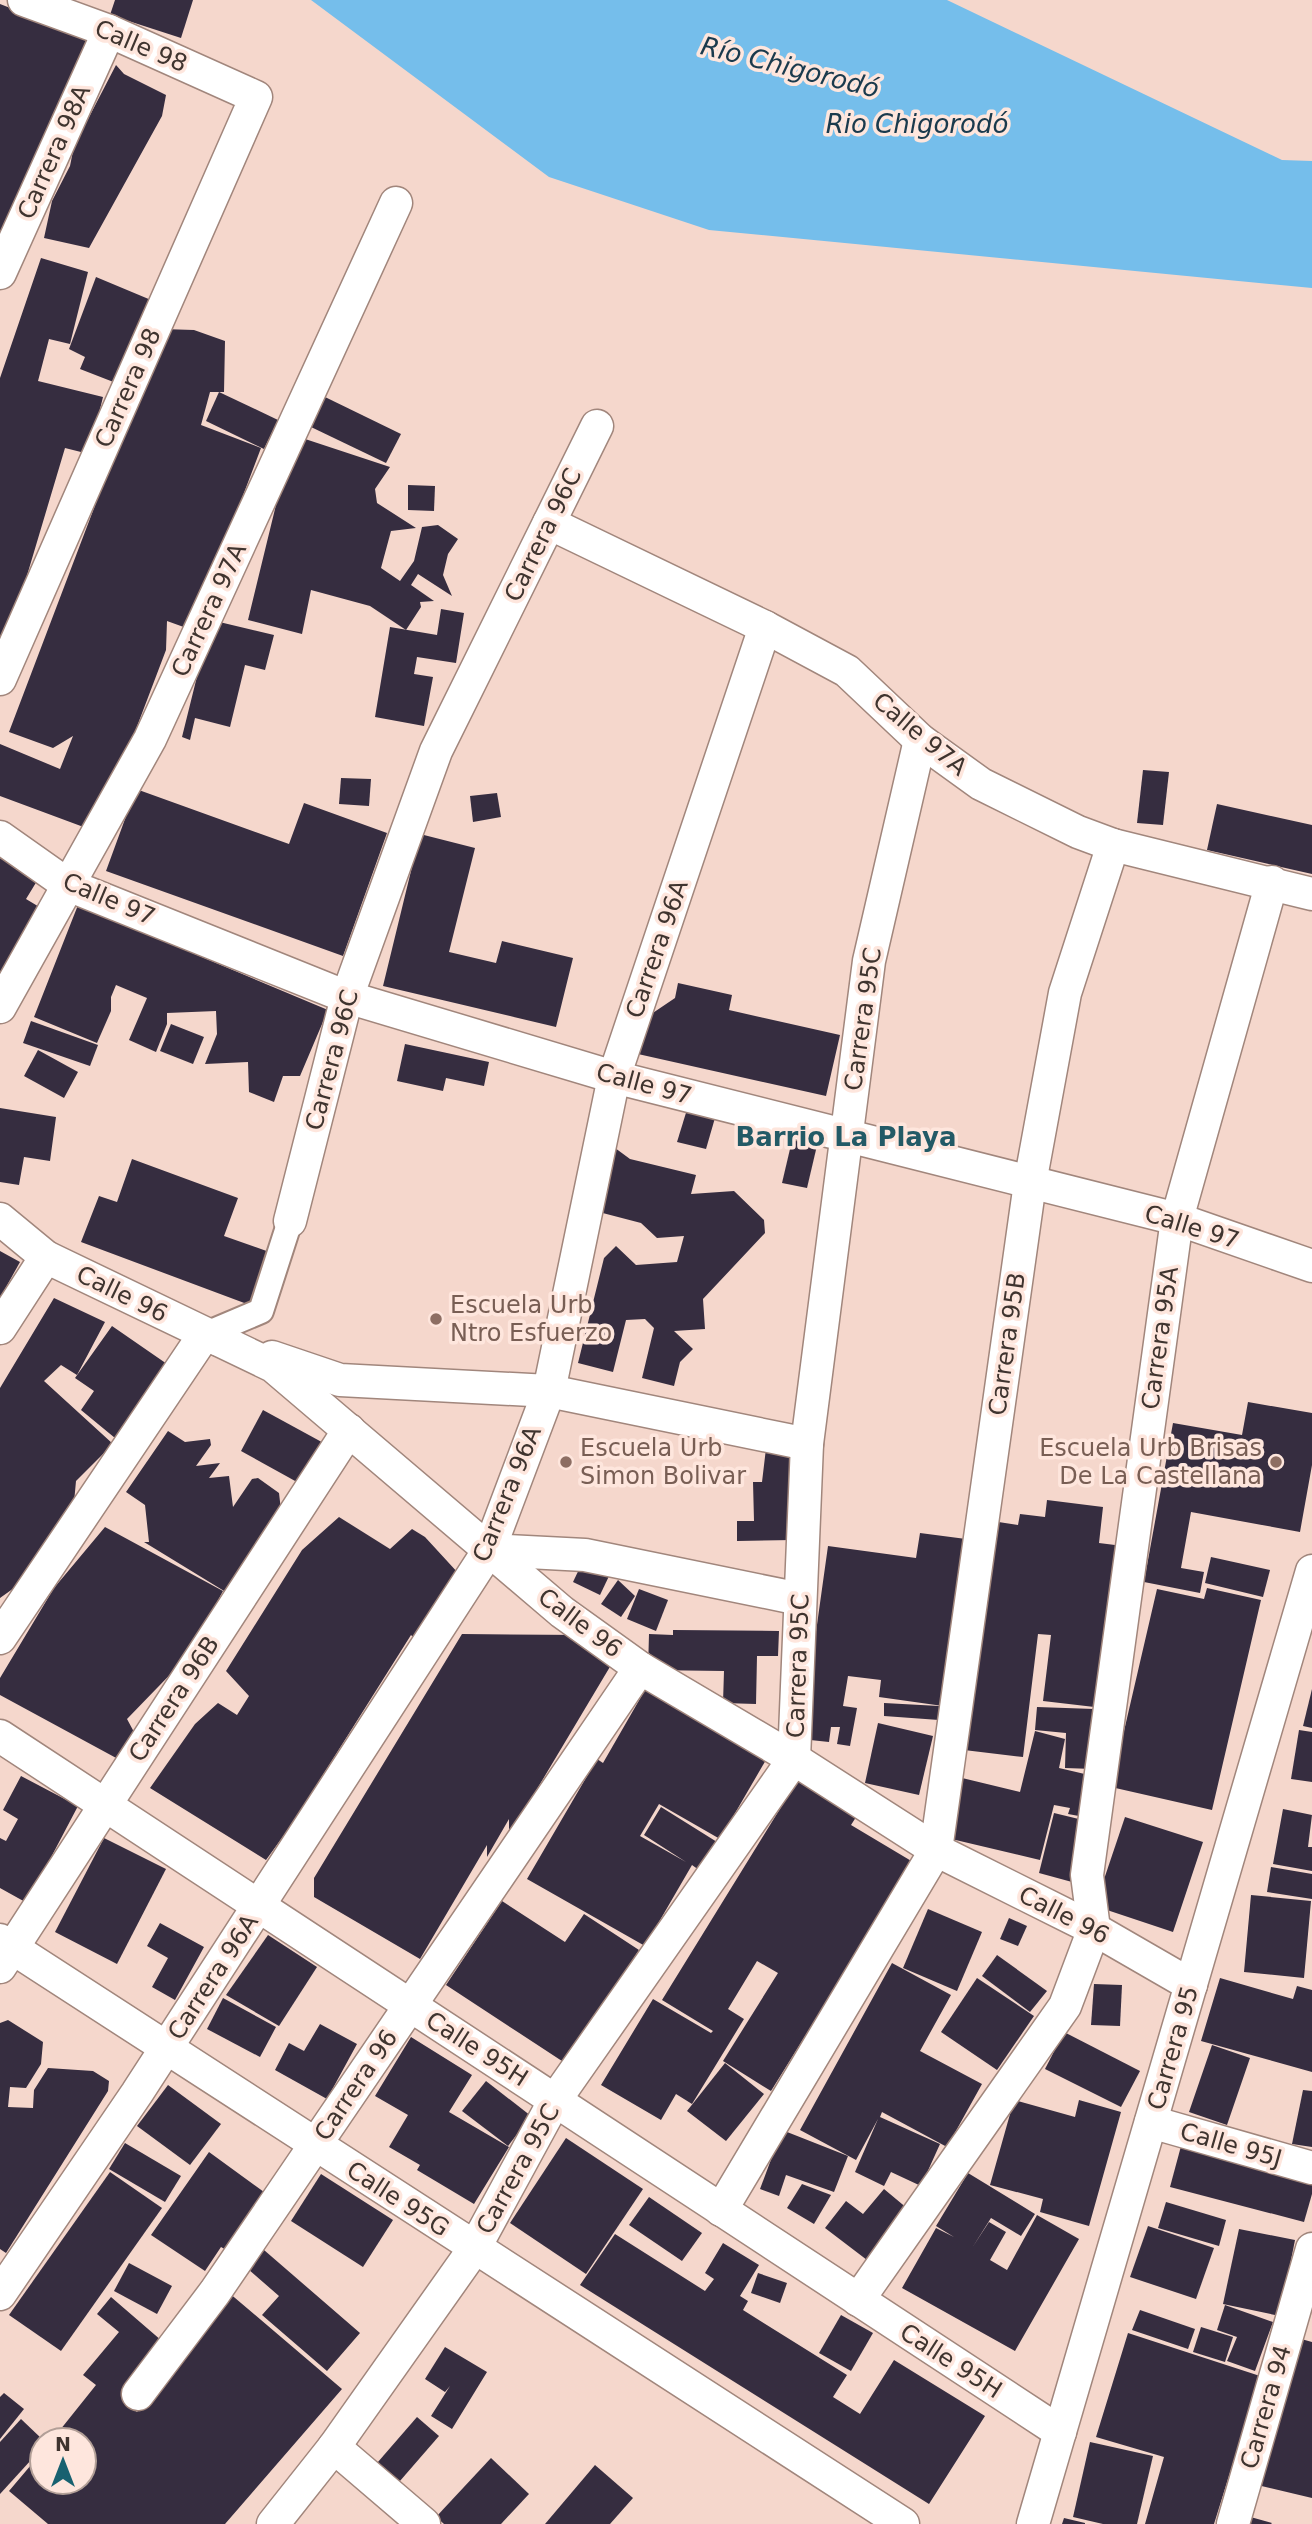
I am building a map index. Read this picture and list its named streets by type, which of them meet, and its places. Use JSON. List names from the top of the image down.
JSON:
{
  "streets": {
    "street": [
      "Calle 98",
      "Carrera 98A",
      "Carrera 98",
      "Carrera 96C",
      "Carrera 97A",
      "Calle 97A",
      "Calle 97",
      "Carrera 96A",
      "Carrera 95C",
      "Calle 96",
      "Carrera 95A",
      "Carrera 95B",
      "Carrera 96B",
      "Carrera 95",
      "Calle 95H",
      "Carrera 96",
      "Calle 95J",
      "Calle 95G",
      "Carrera 94"
    ]
  },
  "crossings": [
    ["Calle 98", "Carrera 98A"],
    ["Calle 98", "Carrera 98"],
    ["Carrera 96C", "Calle 97A"],
    ["Carrera 96C", "Calle 97"],
    ["Carrera 96C", "Calle 96"],
    ["Carrera 97A", "Calle 97"],
    ["Calle 97A", "Carrera 96A"],
    ["Calle 97A", "Carrera 95C"],
    ["Calle 97A", "Carrera 95A"],
    ["Calle 97A", "Carrera 95B"],
    ["Calle 97", "Carrera 96A"],
    ["Calle 97", "Carrera 95C"],
    ["Calle 97", "Carrera 95A"],
    ["Calle 97", "Carrera 95B"],
    ["Carrera 96A", "Calle 96"],
    ["Carrera 96A", "Calle 95H"],
    ["Carrera 96A", "Calle 95G"],
    ["Carrera 95C", "Calle 96"],
    ["Carrera 95C", "Calle 95H"],
    ["Carrera 95C", "Calle 95G"],
    ["Calle 96", "Carrera 95A"],
    ["Calle 96", "Carrera 95B"],
    ["Calle 96", "Carrera 96B"],
    ["Calle 96", "Carrera 95"],
    ["Calle 96", "Carrera 96"],
    ["Carrera 96B", "Calle 95H"],
    ["Carrera 96B", "Calle 95G"],
    ["Carrera 95", "Calle 95H"],
    ["Carrera 95", "Calle 95J"],
    ["Calle 95H", "Carrera 96"],
    ["Carrera 96", "Calle 95G"]
  ],
  "districts": ["Barrio La Playa"],
  "water": ["Río Chigorodó", "Rio Chigorodó"],
  "places": ["Escuela Urb Ntro Esfuerzo", "Escuela Urb Simon Bolivar", "Escuela Urb Brisas De La Castellana"],
  "north": "top"
}
